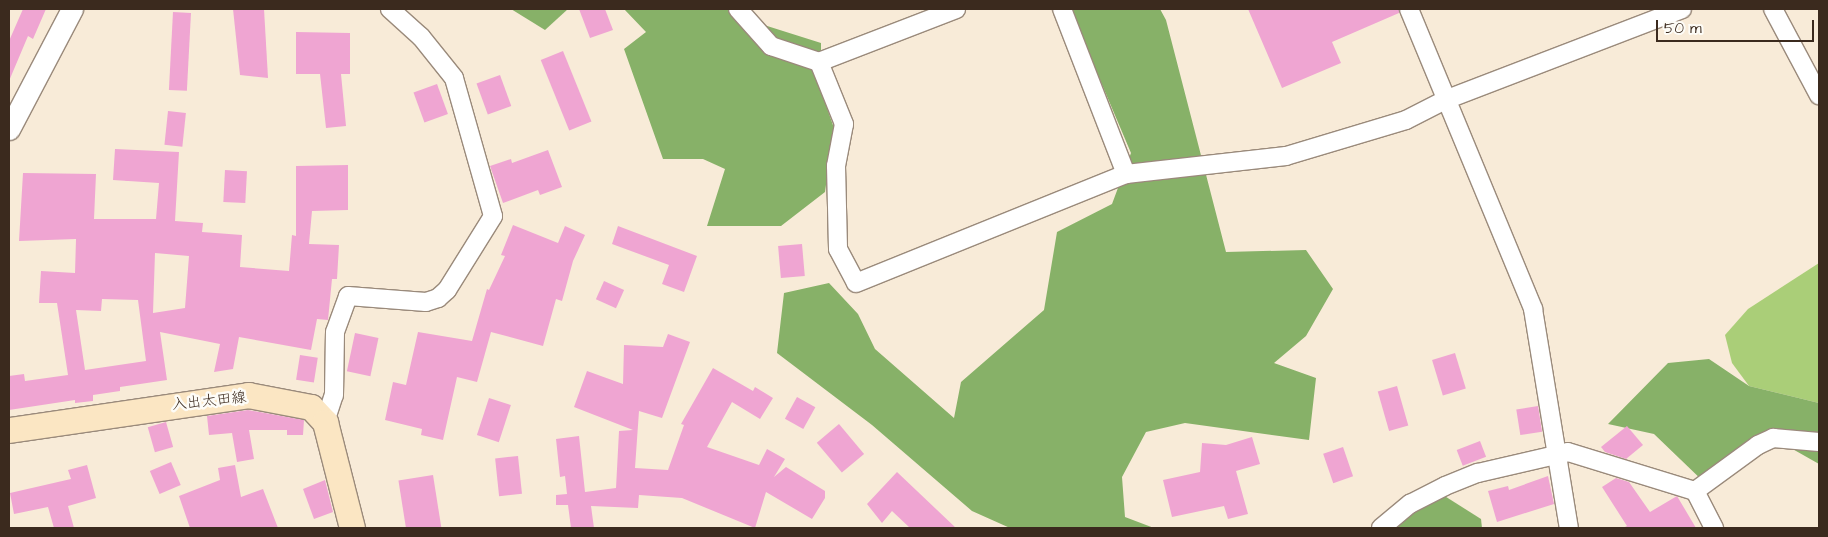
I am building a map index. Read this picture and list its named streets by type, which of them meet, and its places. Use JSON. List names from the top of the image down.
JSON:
{
  "streets": {
    "main road": ["入出太田線"]
  },
  "scale_bar": "50 m"
}
